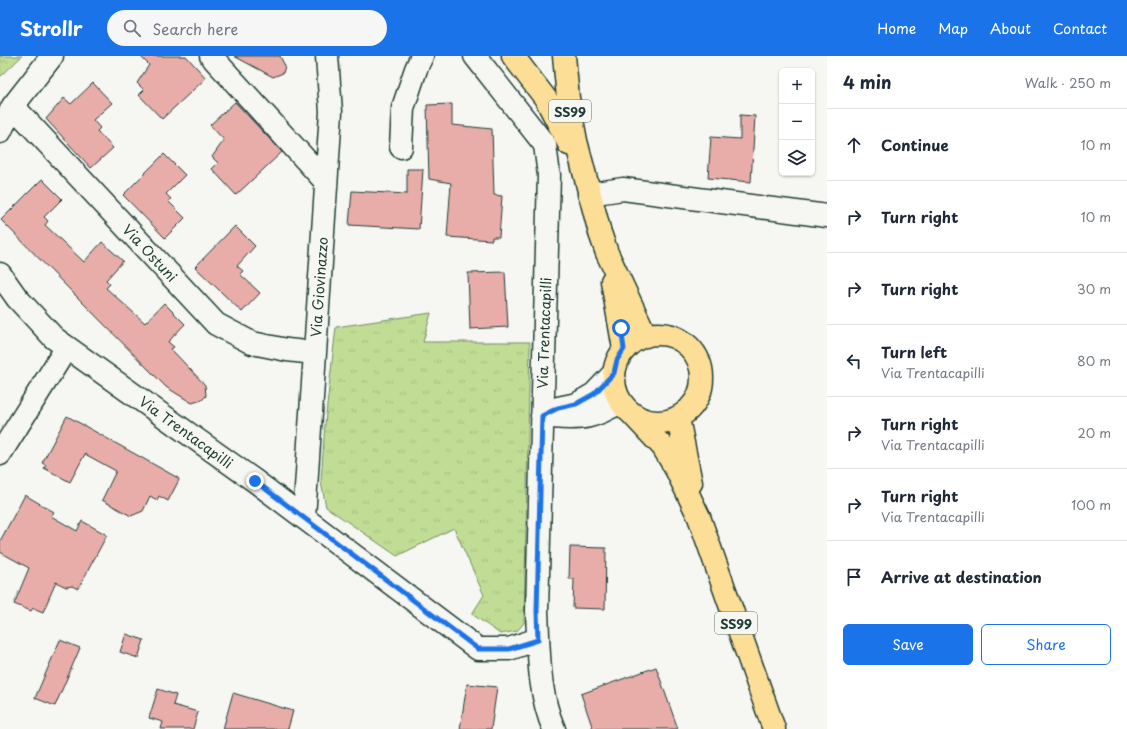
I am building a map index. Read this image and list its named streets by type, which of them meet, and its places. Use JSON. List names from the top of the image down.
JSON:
{
  "streets": {
    "main road": ["SS99"],
    "street": ["Via Ostuni", "Via Giovinazzo", "Via Trentacapilli"]
  },
  "crossings": [
    ["Via Ostuni", "Via Giovinazzo"],
    ["Via Giovinazzo", "Via Trentacapilli"]
  ],
  "page": {
    "header": "Strollr",
    "search": "Search here",
    "nav": [
      "Home",
      "Map",
      "About",
      "Contact"
    ],
    "heading": ["4 min", "Walk · 250 m"],
    "map_buttons": ["+", "−"],
    "list": [
      ["Continue", "10 m"],
      ["Turn right", "10 m"],
      ["Turn right", "30 m"],
      ["Turn left", "Via Trentacapilli", "80 m"],
      ["Turn right", "Via Trentacapilli", "20 m"],
      ["Turn right", "Via Trentacapilli", "100 m"],
      "Arrive at destination"
    ],
    "buttons": ["Save", "Share"]
  }
}
